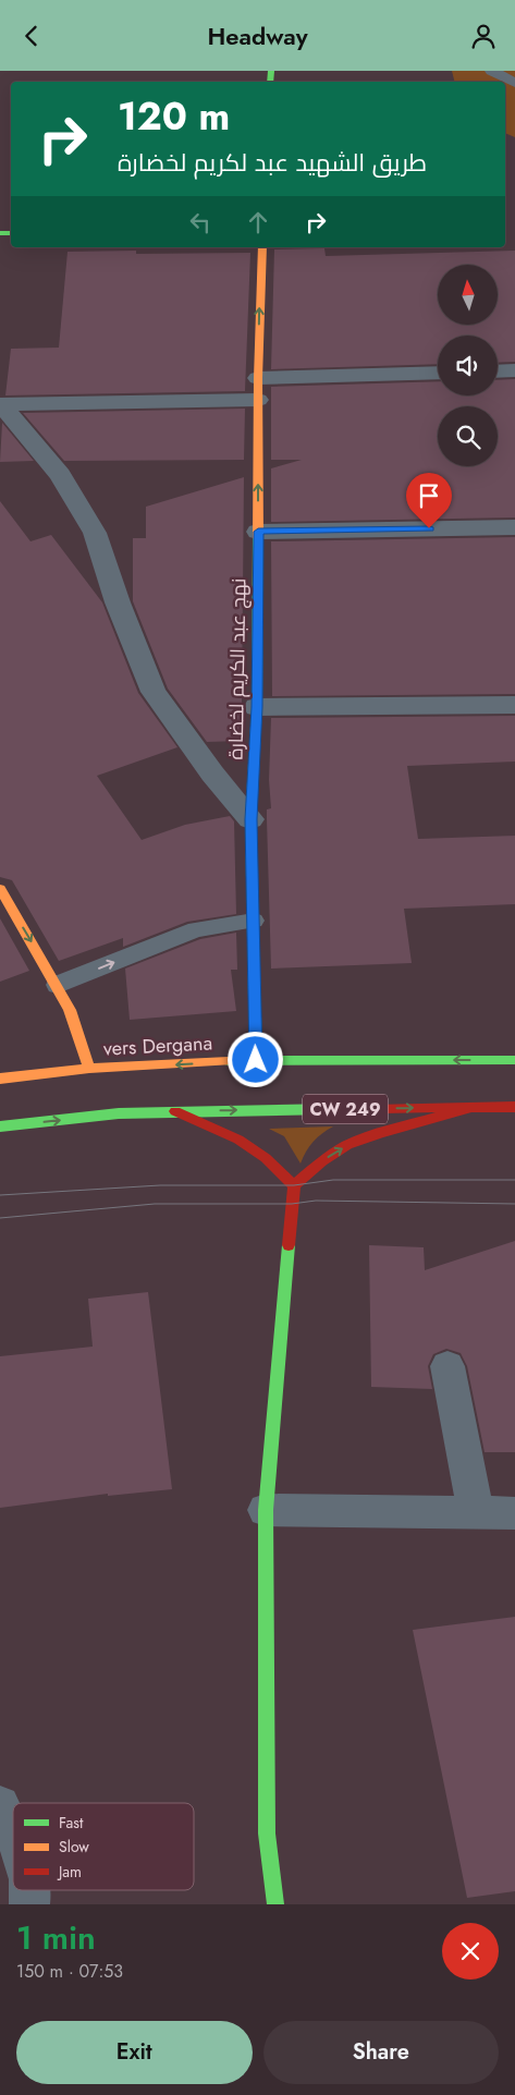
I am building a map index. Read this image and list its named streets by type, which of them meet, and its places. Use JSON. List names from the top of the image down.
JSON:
{
  "streets": {
    "main road": ["نهج عبد الكريم لخضارة", "vers Dergana", "CW 249"]
  },
  "crossings": [
    ["نهج عبد الكريم لخضارة", "vers Dergana"]
  ],
  "legend": ["Fast", "Slow", "Jam"],
  "north": "top",
  "page": {
    "header": "Headway",
    "turn": ["120 m", "طريق الشهيد عبد لكريم لخضارة"],
    "heading": ["1 min", "150 m · 07:53"],
    "buttons": ["Exit", "Share"]
  }
}
